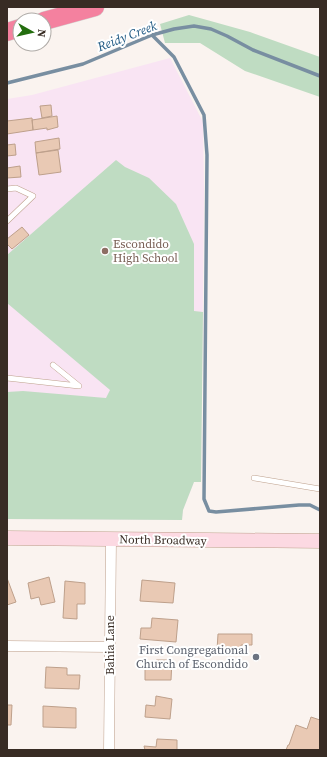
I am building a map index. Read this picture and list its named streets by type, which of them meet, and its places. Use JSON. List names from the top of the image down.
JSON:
{
  "streets": {
    "main road": ["North Broadway"],
    "street": ["Bahia Lane"]
  },
  "crossings": [
    ["North Broadway", "Bahia Lane"]
  ],
  "water": ["Reidy Creek"],
  "places": ["Escondido High School", "First Congregational Church of Escondido"],
  "north": "right"
}
